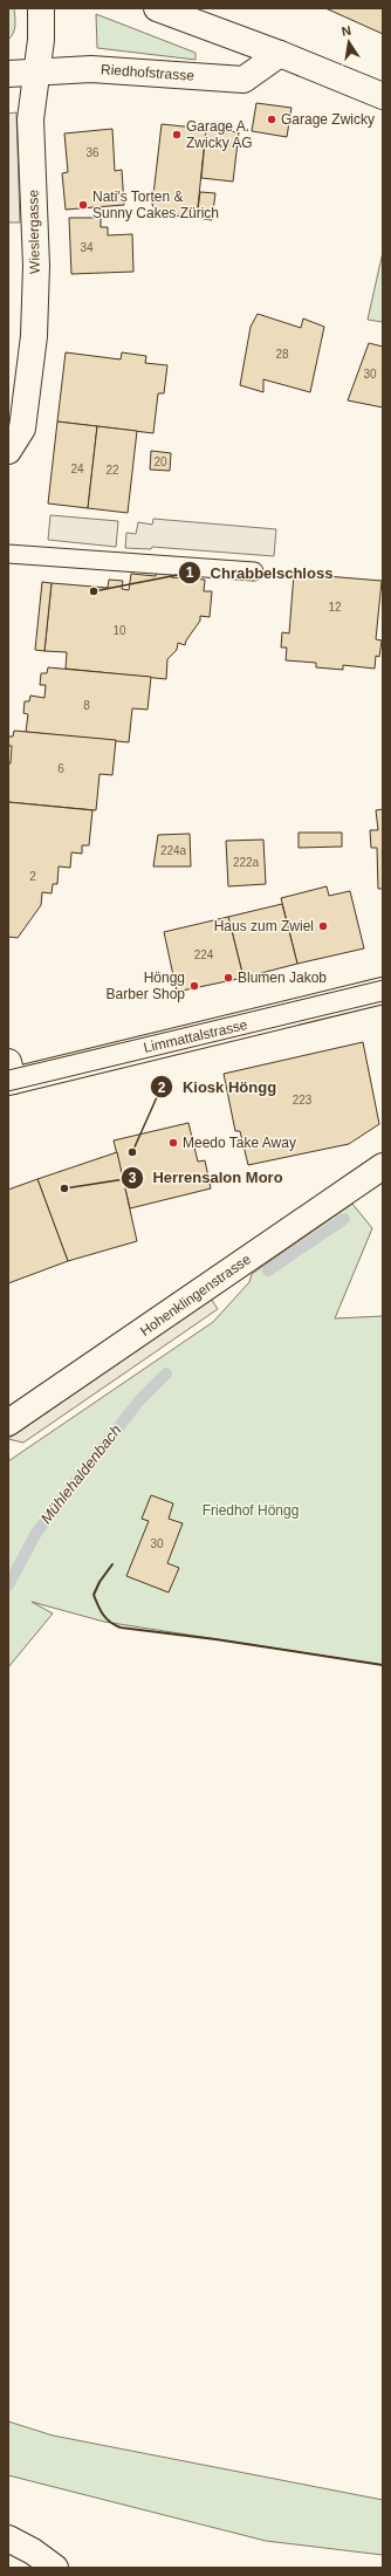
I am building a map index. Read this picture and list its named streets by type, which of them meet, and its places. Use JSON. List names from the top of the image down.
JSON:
{
  "streets": {
    "street": [
      "Riedhofstrasse",
      "Wieslergasse",
      "Limmattalstrasse",
      "Hohenklingenstrasse"
    ]
  },
  "crossings": [
    ["Riedhofstrasse", "Wieslergasse"]
  ],
  "water": ["Mühlehaldenbach"],
  "parks": ["Friedhof Höngg"],
  "places": [
    "Garage Zwicky",
    "Garage A. Zwicky AG",
    "Nati's Torten & Sunny Cakes Zürich",
    "Chrabbelschloss",
    "Haus zum Zwiel",
    "Blumen Jakob",
    "Höngg Barber Shop",
    "Meedo Take Away",
    "Kiosk Höngg",
    "Herrensalon Moro"
  ],
  "house_numbers": [
    "36",
    "34",
    "28",
    "30",
    "20",
    "24",
    "22",
    "12",
    "10",
    "8",
    "6",
    "224a",
    "222a",
    "2",
    "224",
    "223",
    "30"
  ],
  "north": "top"
}
